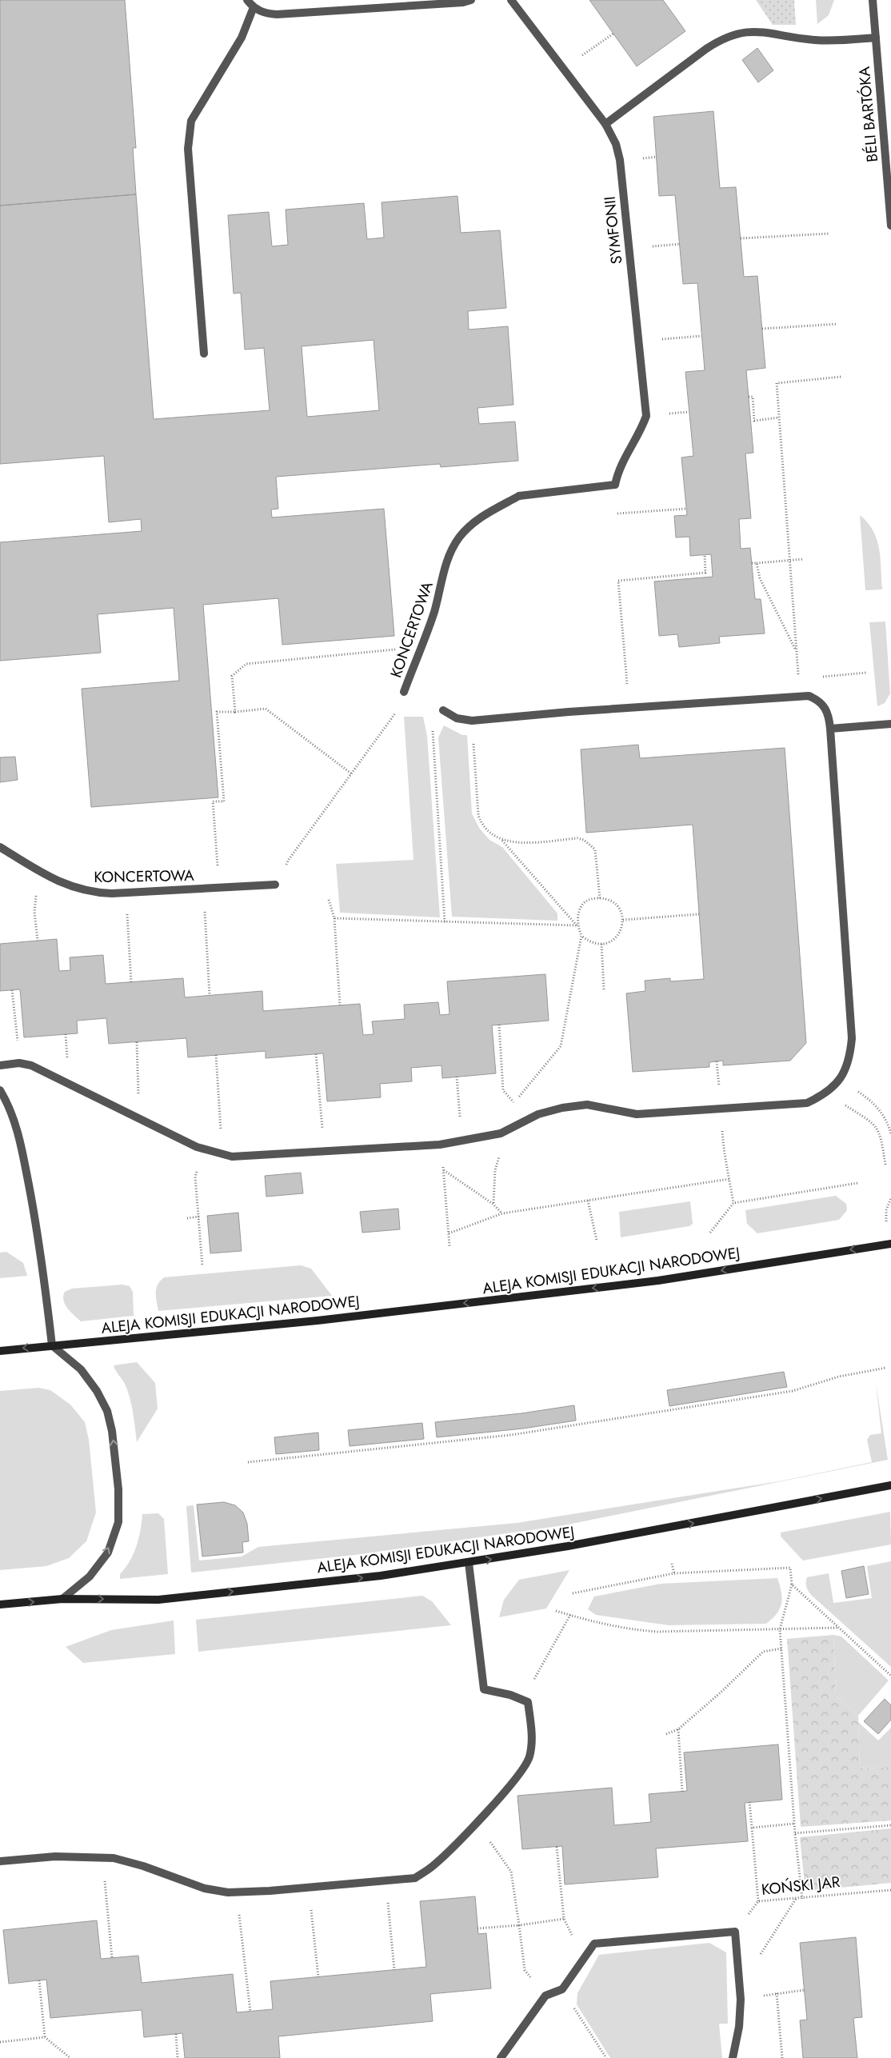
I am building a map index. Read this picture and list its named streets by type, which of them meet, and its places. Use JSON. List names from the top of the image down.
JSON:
{
  "streets": {
    "main road": ["ALEJA KOMISJI EDUKACJI NARODOWEJ"],
    "street": ["BÉLI BARTÓKA", "SYMFONII", "KONCERTOWA"],
    "path": ["KOŃSKI JAR"]
  },
  "crossings": [
    ["SYMFONII", "KONCERTOWA"]
  ]
}
